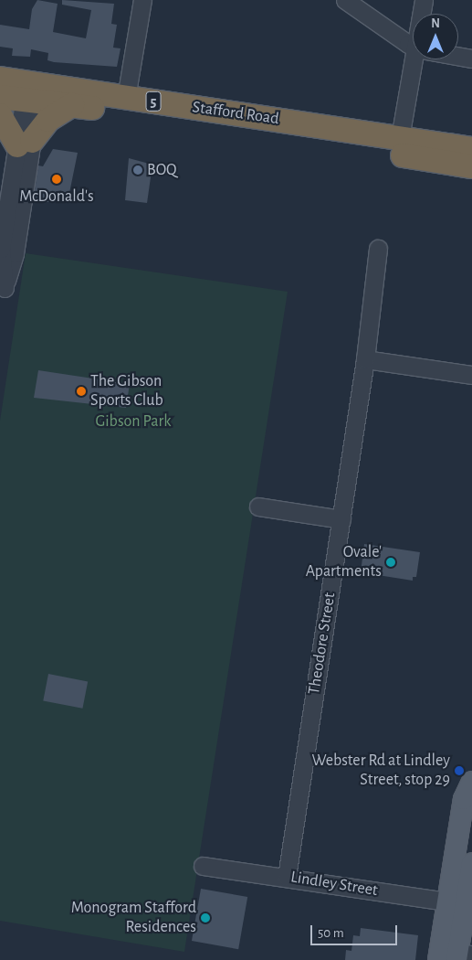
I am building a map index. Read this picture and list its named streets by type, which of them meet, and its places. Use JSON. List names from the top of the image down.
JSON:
{
  "streets": {
    "highway": ["5", "Stafford Road"],
    "street": ["Theodore Street", "Lindley Street"]
  },
  "crossings": [
    ["Theodore Street", "Lindley Street"]
  ],
  "parks": ["Gibson Park"],
  "places": [
    "BOQ",
    "McDonald's",
    "The Gibson Sports Club",
    "Ovale' Apartments",
    "Webster Rd at Lindley Street, stop 29",
    "Monogram Stafford Residences"
  ],
  "scale_bar": "50 m",
  "north": "top"
}
